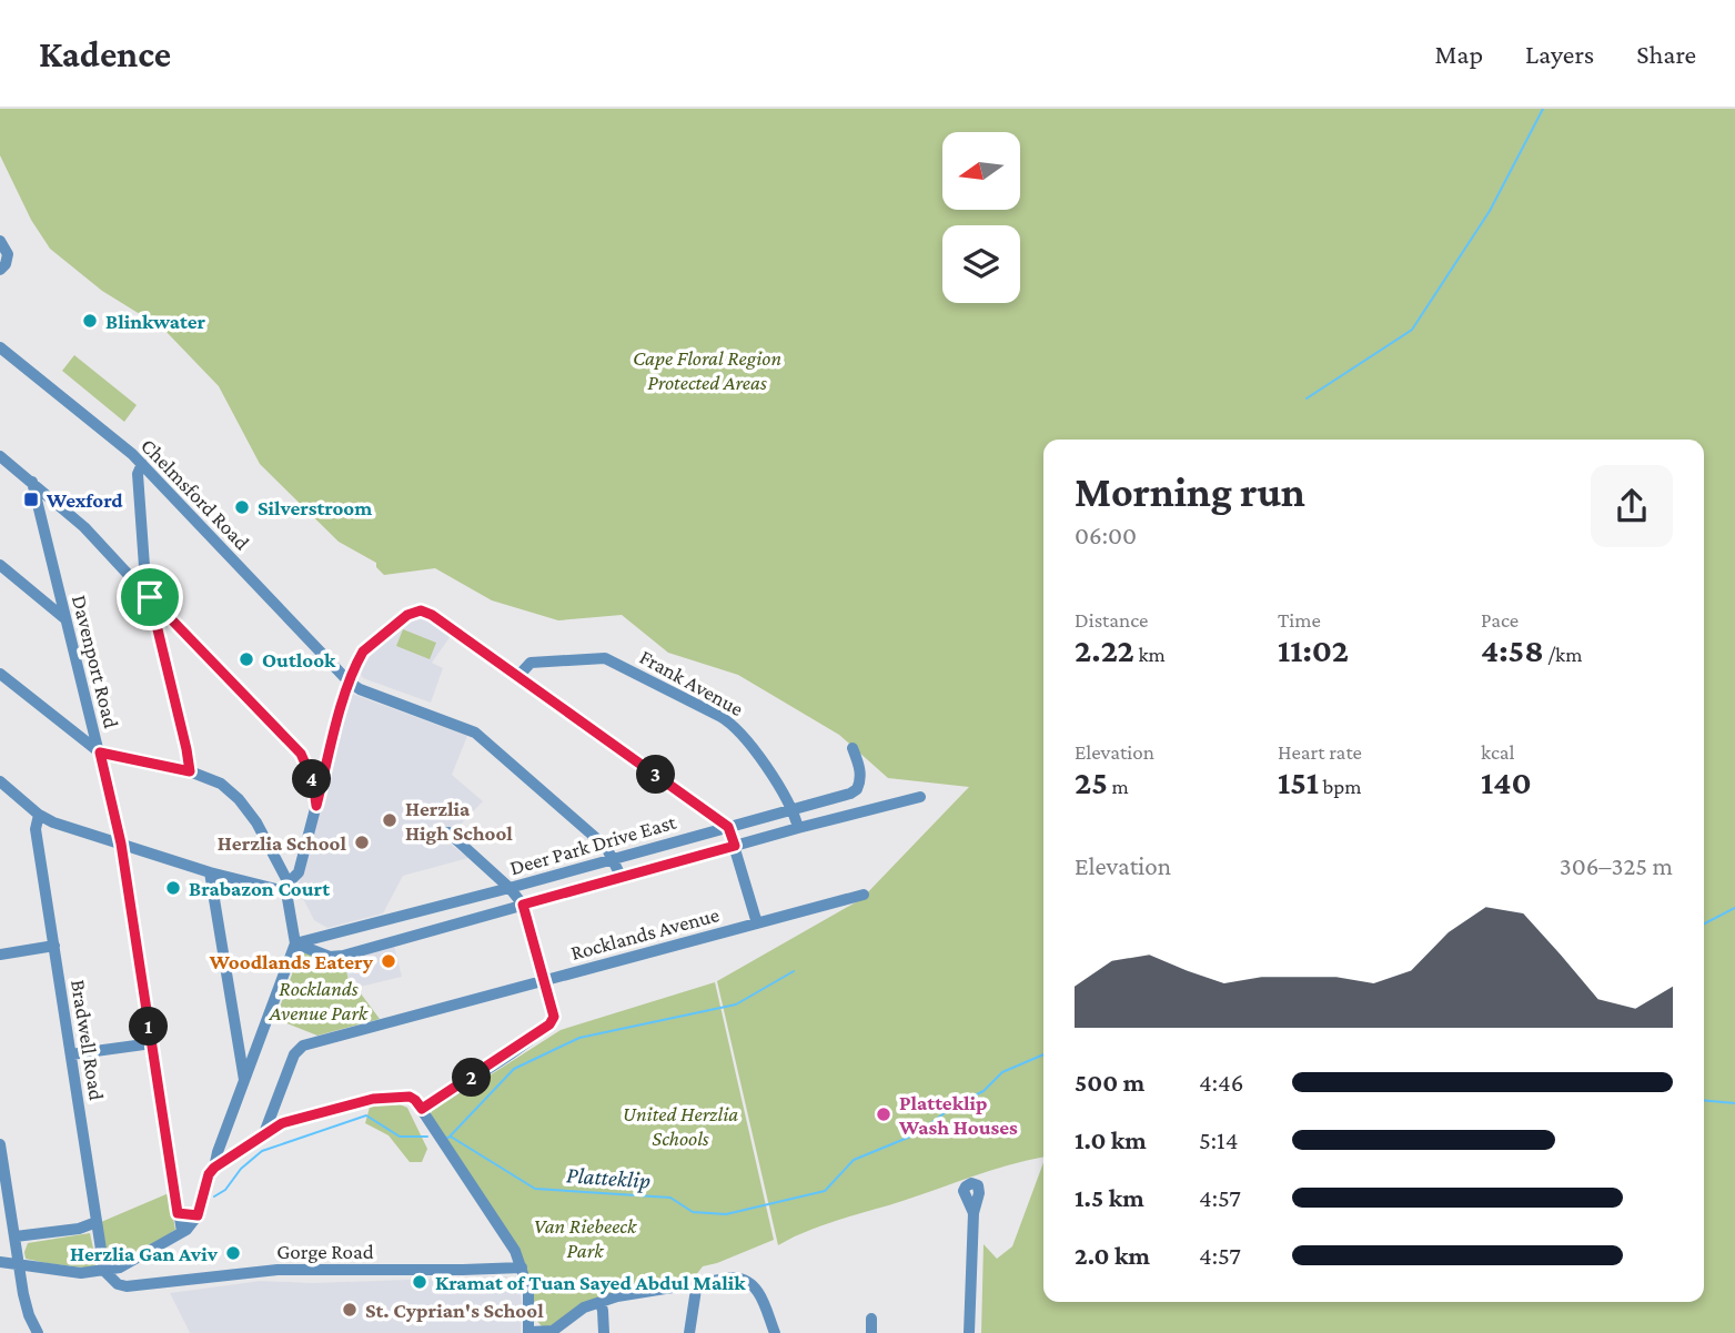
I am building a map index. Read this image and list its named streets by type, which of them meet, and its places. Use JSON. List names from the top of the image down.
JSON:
{
  "streets": {
    "street": [
      "Chelmsford Road",
      "Davenport Road",
      "Frank Avenue",
      "Deer Park Drive East",
      "Rocklands Avenue",
      "Bradwell Road",
      "Gorge Road"
    ]
  },
  "crossings": [
    ["Frank Avenue", "Deer Park Drive East"]
  ],
  "water": ["Platteklip"],
  "parks": [
    "Cape Floral Region Protected Areas",
    "Rocklands Avenue Park",
    "United Herzlia Schools",
    "Van Riebeeck Park"
  ],
  "places": {
    "other": [
      "Blinkwater",
      "Silverstroom",
      "Outlook",
      "Herzlia High School",
      "Herzlia School",
      "Brabazon Court",
      "Woodlands Eatery",
      "Platteklip Wash Houses",
      "Herzlia Gan Aviv",
      "Kramat of Tuan Sayed Abdul Malik",
      "St. Cyprian's School"
    ],
    "transit": ["Wexford"]
  },
  "north": "left",
  "page": {
    "header": "Kadence",
    "nav": ["Map", "Layers", "Share"],
    "heading": ["Morning run", "06:00"],
    "stats": [
      ["Distance", "2.22 km"],
      ["Time", "11:02"],
      ["Pace", "4:58 /km"],
      ["Elevation", "25 m"],
      ["Heart rate", "151 bpm"],
      ["kcal", "140"]
    ],
    "pins": [
      "3",
      "4",
      "1",
      "2"
    ],
    "chart": ["Elevation", "306–325 m"],
    "list": [
      {
        "name": "500 m",
        "note": "4:46"
      },
      {
        "name": "1.0 km",
        "note": "5:14"
      },
      {
        "name": "1.5 km",
        "note": "4:57"
      },
      {
        "name": "2.0 km",
        "note": "4:57"
      }
    ]
  }
}
